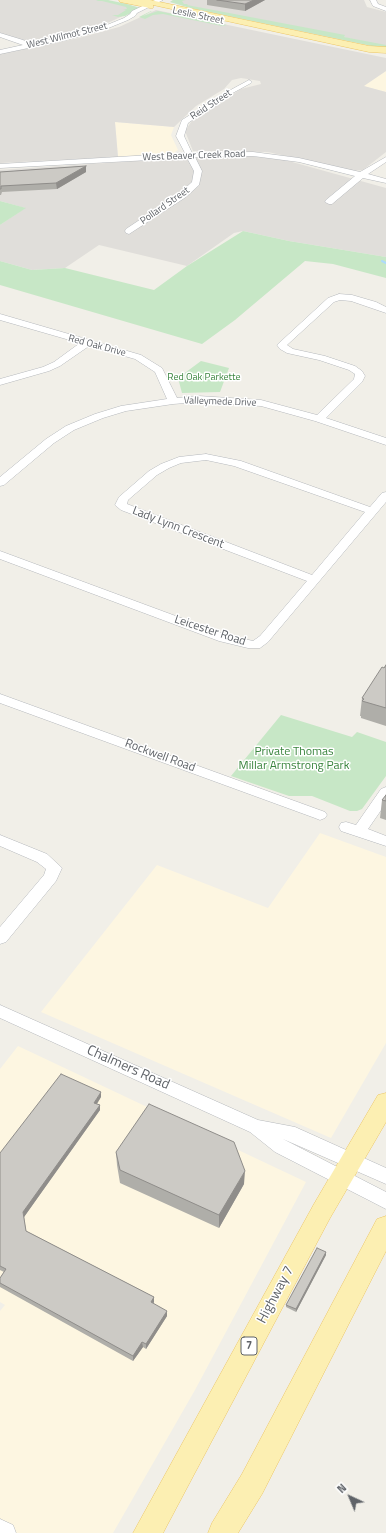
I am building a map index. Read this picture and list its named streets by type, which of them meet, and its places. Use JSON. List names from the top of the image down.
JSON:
{
  "streets": {
    "main road": ["Leslie Street", "Highway 7", "7"],
    "street": [
      "West Wilmot Street",
      "Reid Street",
      "West Beaver Creek Road",
      "Pollard Street",
      "Red Oak Drive",
      "Valleymede Drive",
      "Lady Lynn Crescent",
      "Leicester Road",
      "Rockwell Road",
      "Chalmers Road"
    ]
  },
  "crossings": [
    ["Leslie Street", "West Wilmot Street"],
    ["Reid Street", "West Beaver Creek Road"],
    ["Reid Street", "Pollard Street"],
    ["West Beaver Creek Road", "Pollard Street"],
    ["Red Oak Drive", "Valleymede Drive"],
    ["Lady Lynn Crescent", "Leicester Road"],
    ["Chalmers Road", "Highway 7"]
  ],
  "parks": ["Red Oak Parkette", "Private Thomas Millar Armstrong Park"],
  "north": "top left"
}
